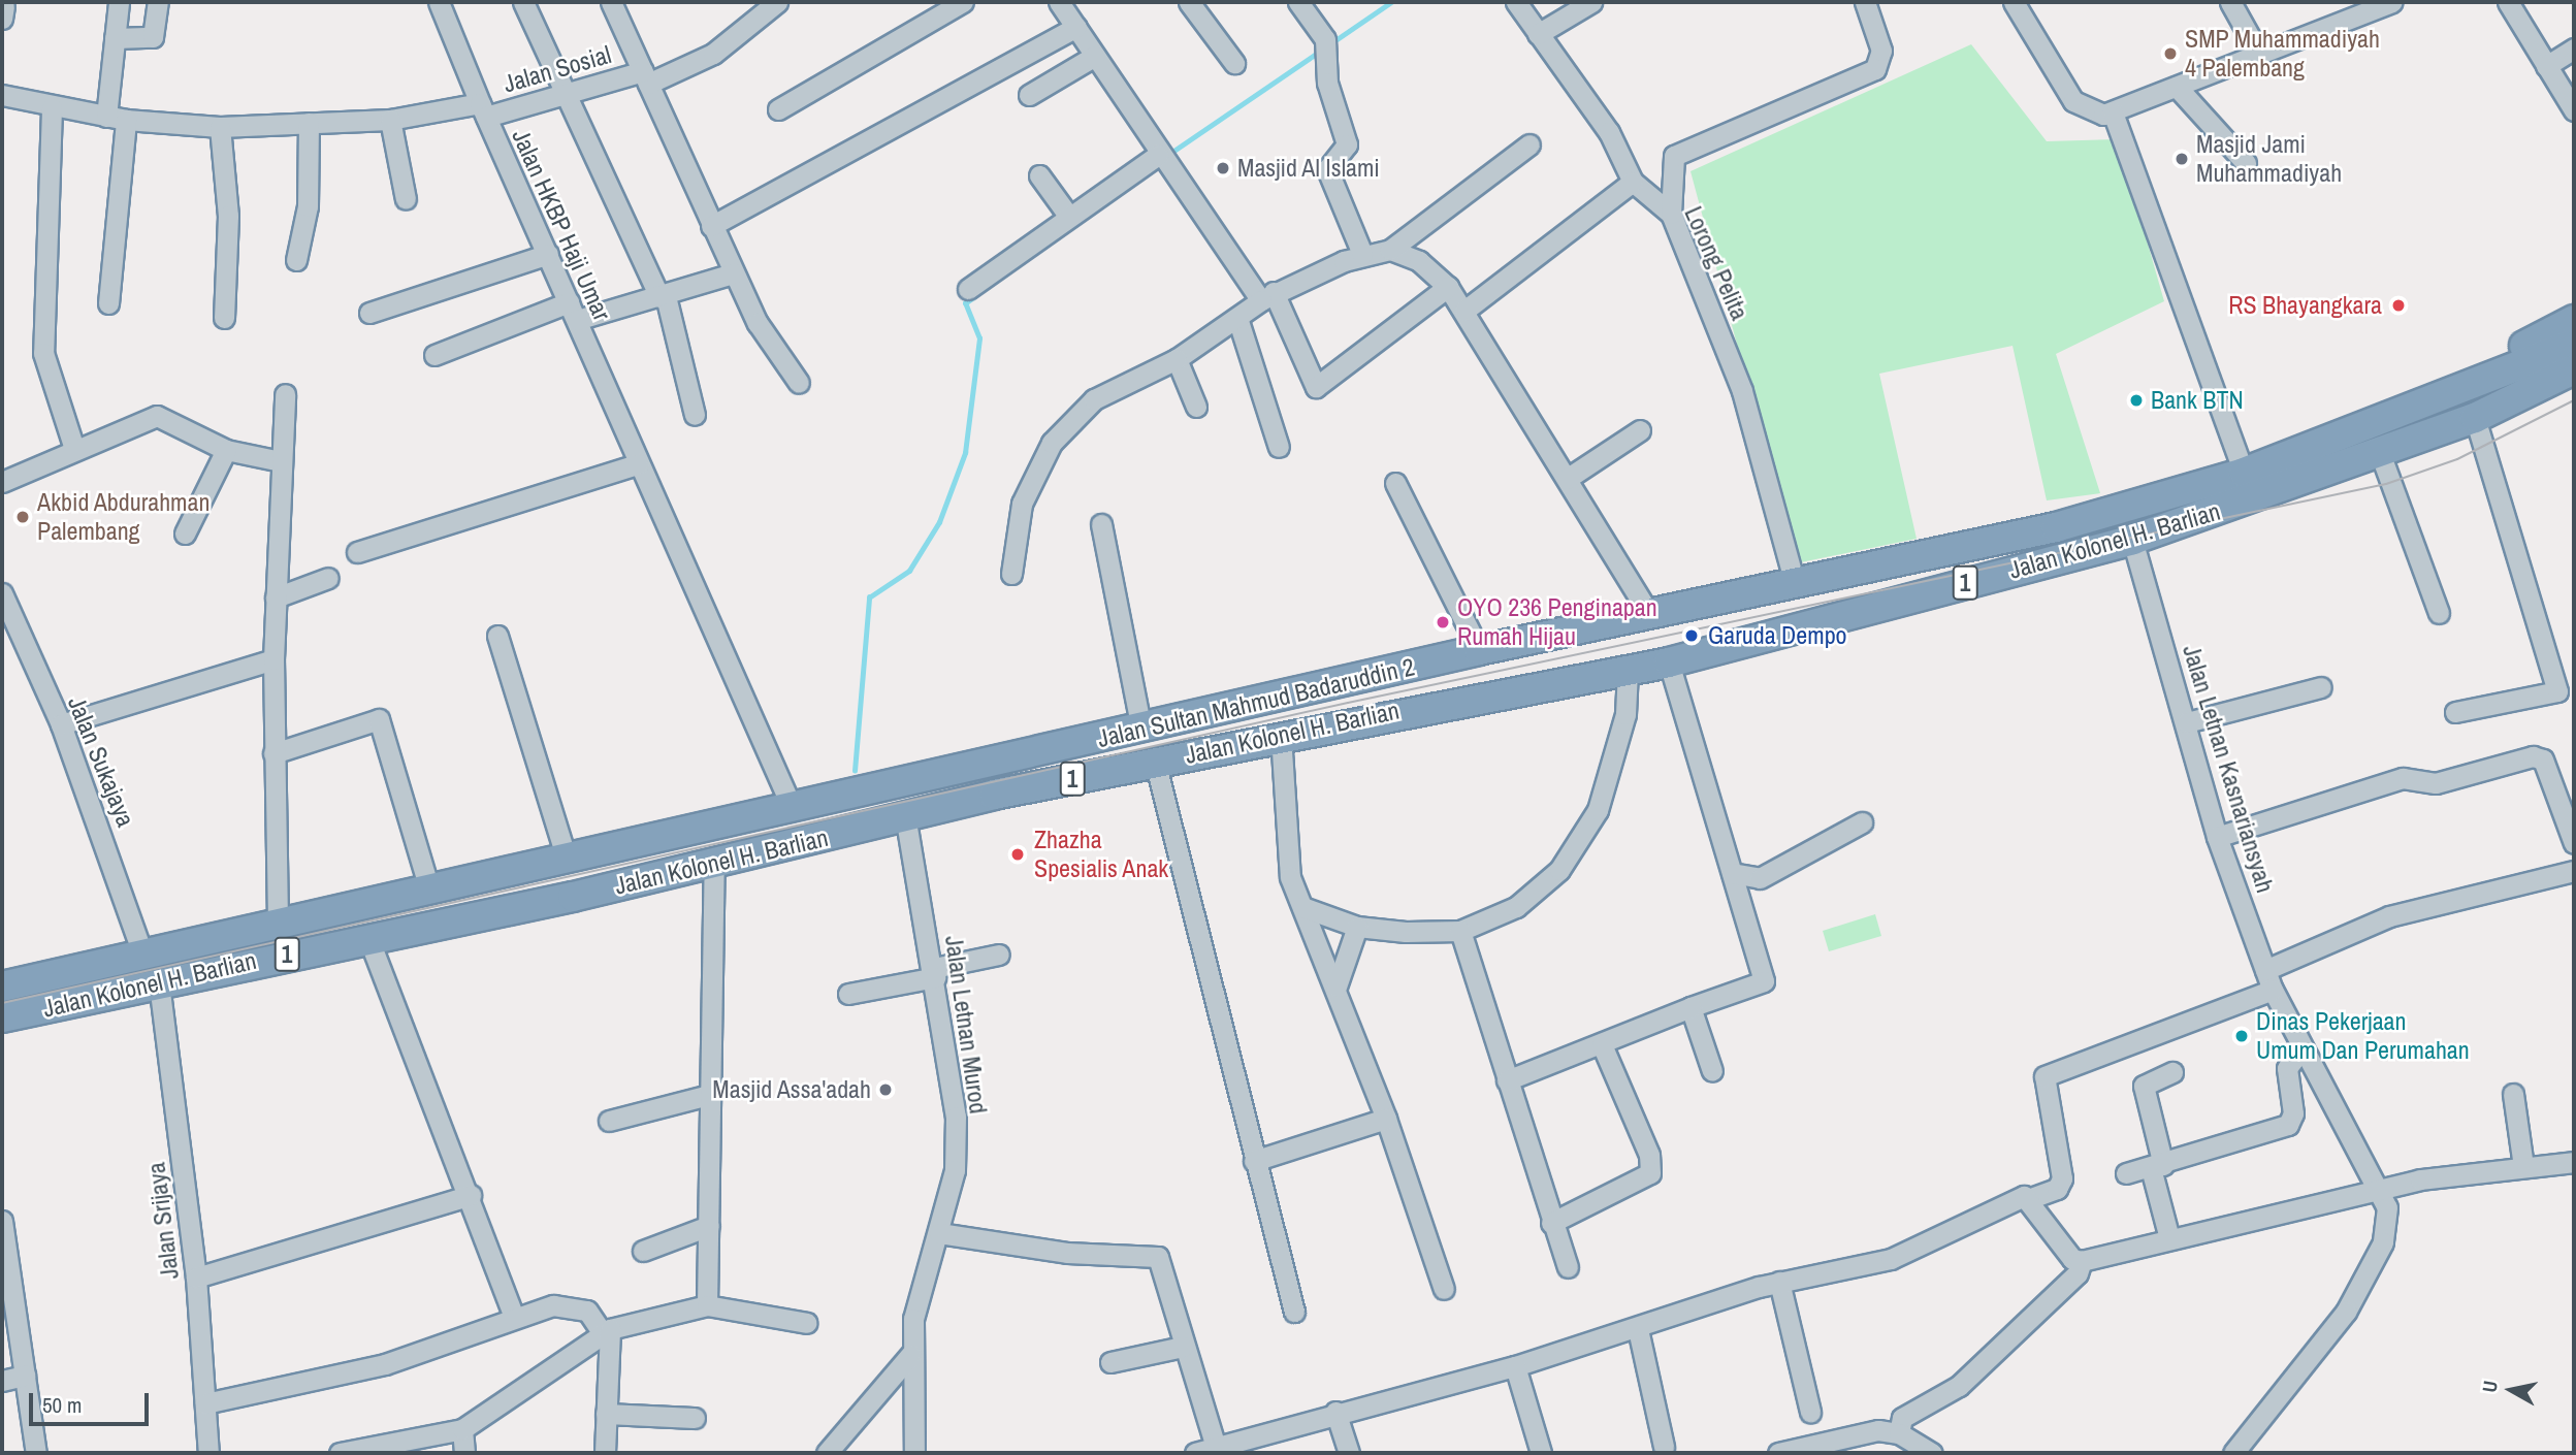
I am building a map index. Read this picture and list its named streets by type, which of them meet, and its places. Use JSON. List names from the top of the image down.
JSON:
{
  "streets": {
    "highway": ["Jalan Kolonel H. Barlian", "1", "Jalan Sultan Mahmud Badaruddin 2"],
    "street": [
      "Jalan Sosial",
      "Jalan HKBP Haji Umar",
      "Lorong Pelita",
      "Jalan Sukajaya",
      "Jalan Letnan Kasnariansyah",
      "Jalan Letnan Murod",
      "Jalan Srijaya"
    ]
  },
  "crossings": [
    ["Jalan Sosial", "Jalan HKBP Haji Umar"],
    ["Jalan HKBP Haji Umar", "Jalan Sultan Mahmud Badaruddin 2"],
    ["Lorong Pelita", "Jalan Kolonel H. Barlian"],
    ["Jalan Kolonel H. Barlian", "Jalan Sultan Mahmud Badaruddin 2"],
    ["Jalan Kolonel H. Barlian", "Jalan Sukajaya"],
    ["Jalan Kolonel H. Barlian", "Jalan Letnan Kasnariansyah"],
    ["Jalan Kolonel H. Barlian", "Jalan Letnan Murod"],
    ["Jalan Kolonel H. Barlian", "Jalan Srijaya"]
  ],
  "places": [
    "SMP Muhammadiyah 4 Palembang",
    "Masjid Jami Muhammadiyah",
    "Masjid Al Islami",
    "RS Bhayangkara",
    "Bank BTN",
    "Akbid Abdurahman Palembang",
    "OYO 236 Penginapan Rumah Hijau",
    "Garuda Dempo",
    "Zhazha Spesialis Anak",
    "Dinas Pekerjaan Umum Dan Perumahan",
    "Masjid Assa'adah"
  ],
  "scale_bar": "50 m",
  "north": "left"
}
